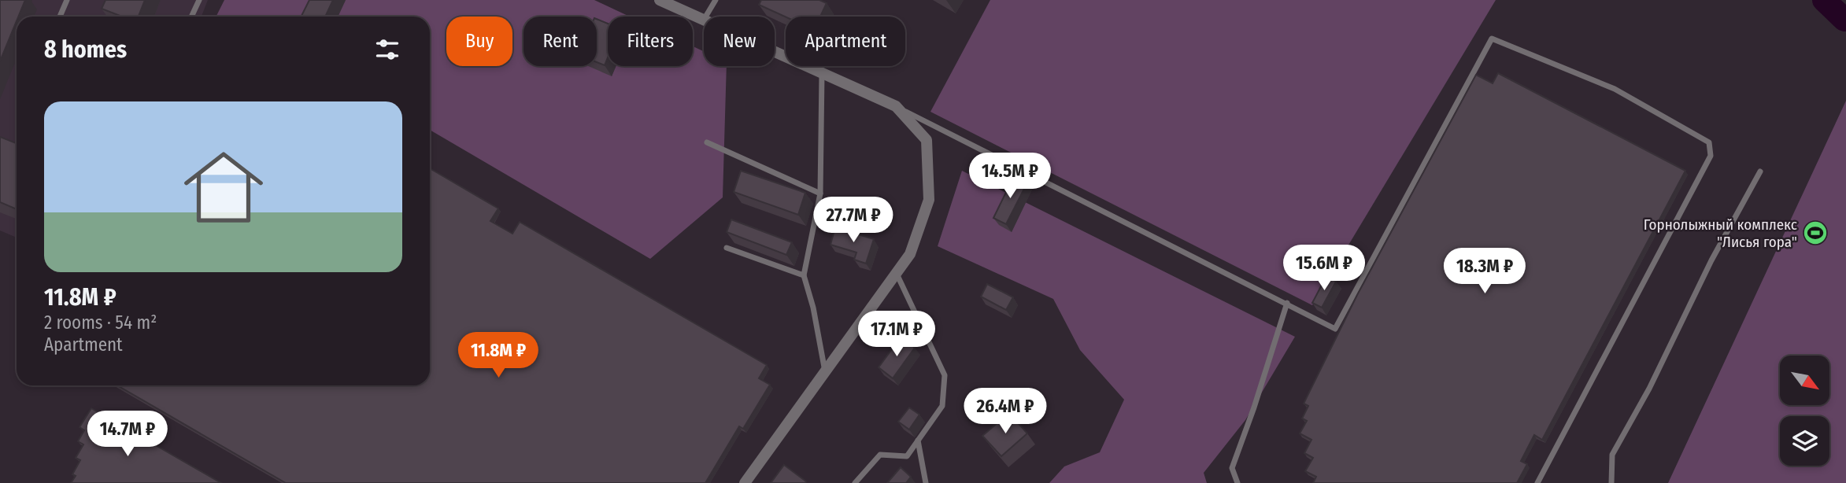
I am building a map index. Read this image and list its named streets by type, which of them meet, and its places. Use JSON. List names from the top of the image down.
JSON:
{
  "places": {
    "sports": ["Горнолыжный комплекс \"Лисья гора\""]
  },
  "north": "bottom right",
  "page": {
    "chip": [
      "Buy",
      "Rent",
      "Filters",
      "New",
      "Apartment"
    ],
    "heading": "8 homes",
    "list": [
      {
        "name": "11.8M ₽",
        "note": "2 rooms · 54 m² · Apartment"
      }
    ],
    "price": [
      "14.5M ₽",
      "27.7M ₽",
      "15.6M ₽",
      "18.3M ₽",
      "17.1M ₽",
      "11.8M ₽",
      "26.4M ₽",
      "14.7M ₽"
    ]
  }
}
